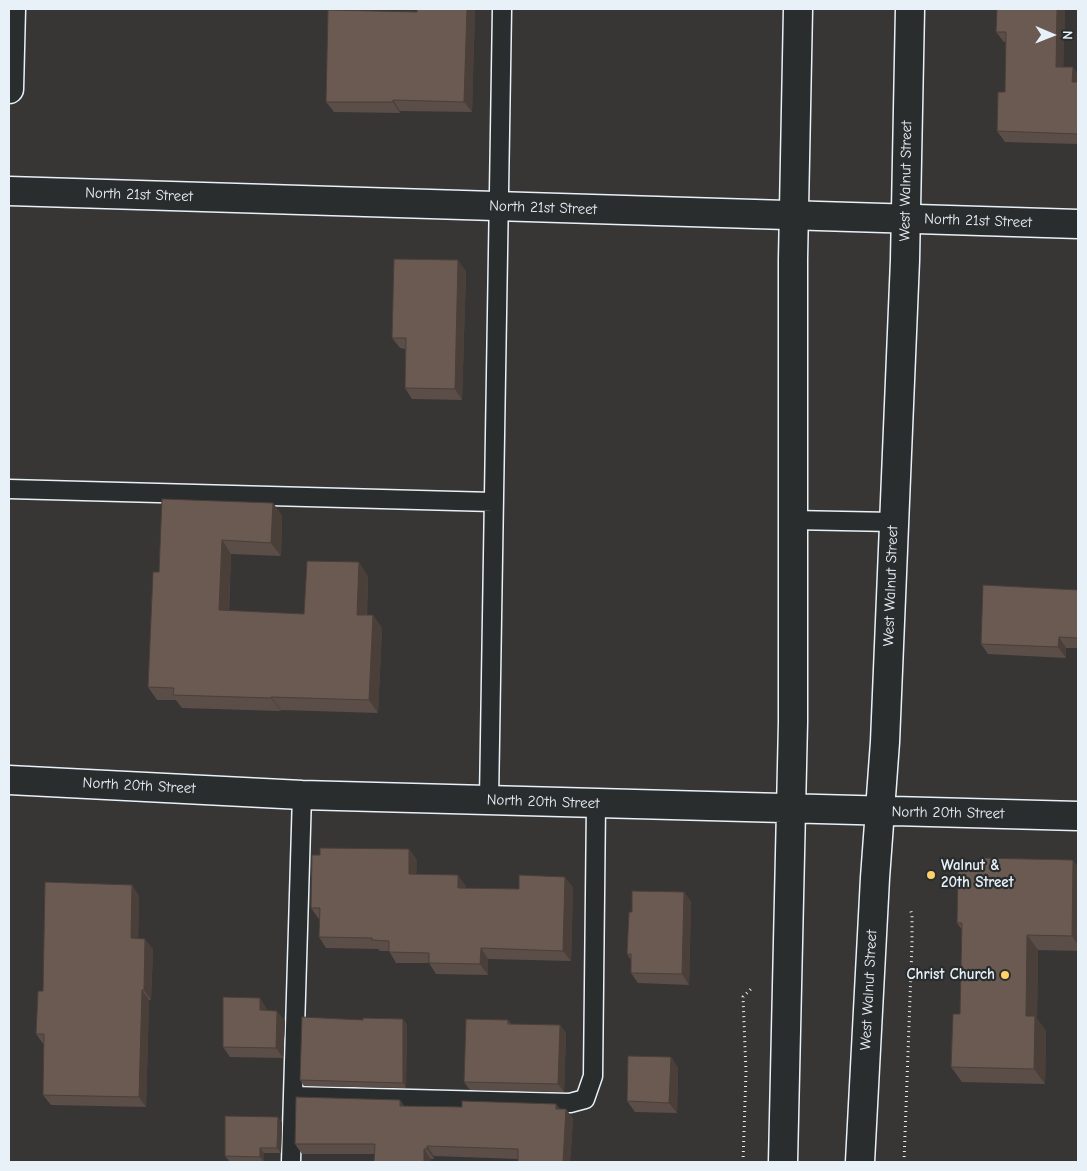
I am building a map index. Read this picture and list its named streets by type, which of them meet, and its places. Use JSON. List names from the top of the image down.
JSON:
{
  "streets": {
    "main road": ["West Walnut Street", "North 21st Street", "North 20th Street"]
  },
  "crossings": [
    ["West Walnut Street", "North 21st Street"],
    ["West Walnut Street", "North 20th Street"]
  ],
  "places": ["Walnut & 20th Street", "Christ Church"],
  "north": "right"
}
